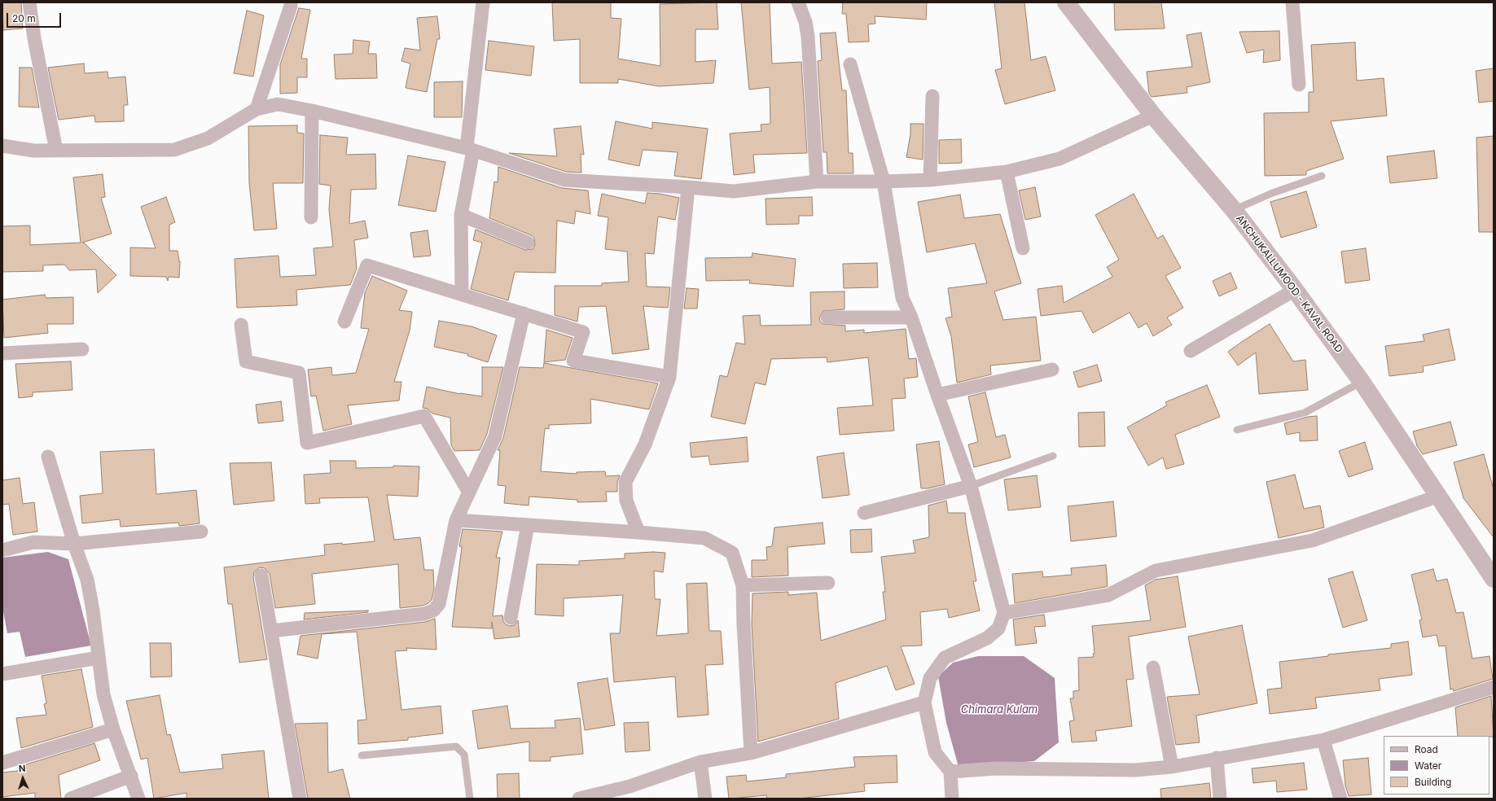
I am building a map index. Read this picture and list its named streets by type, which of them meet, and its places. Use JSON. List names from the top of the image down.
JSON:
{
  "streets": {
    "street": ["ANCHUKALLUMOOD - KAVAL ROAD"]
  },
  "water": ["Chimara Kulam"],
  "legend": ["Road", "Water", "Building"],
  "scale_bar": "20 m",
  "north": "top"
}
